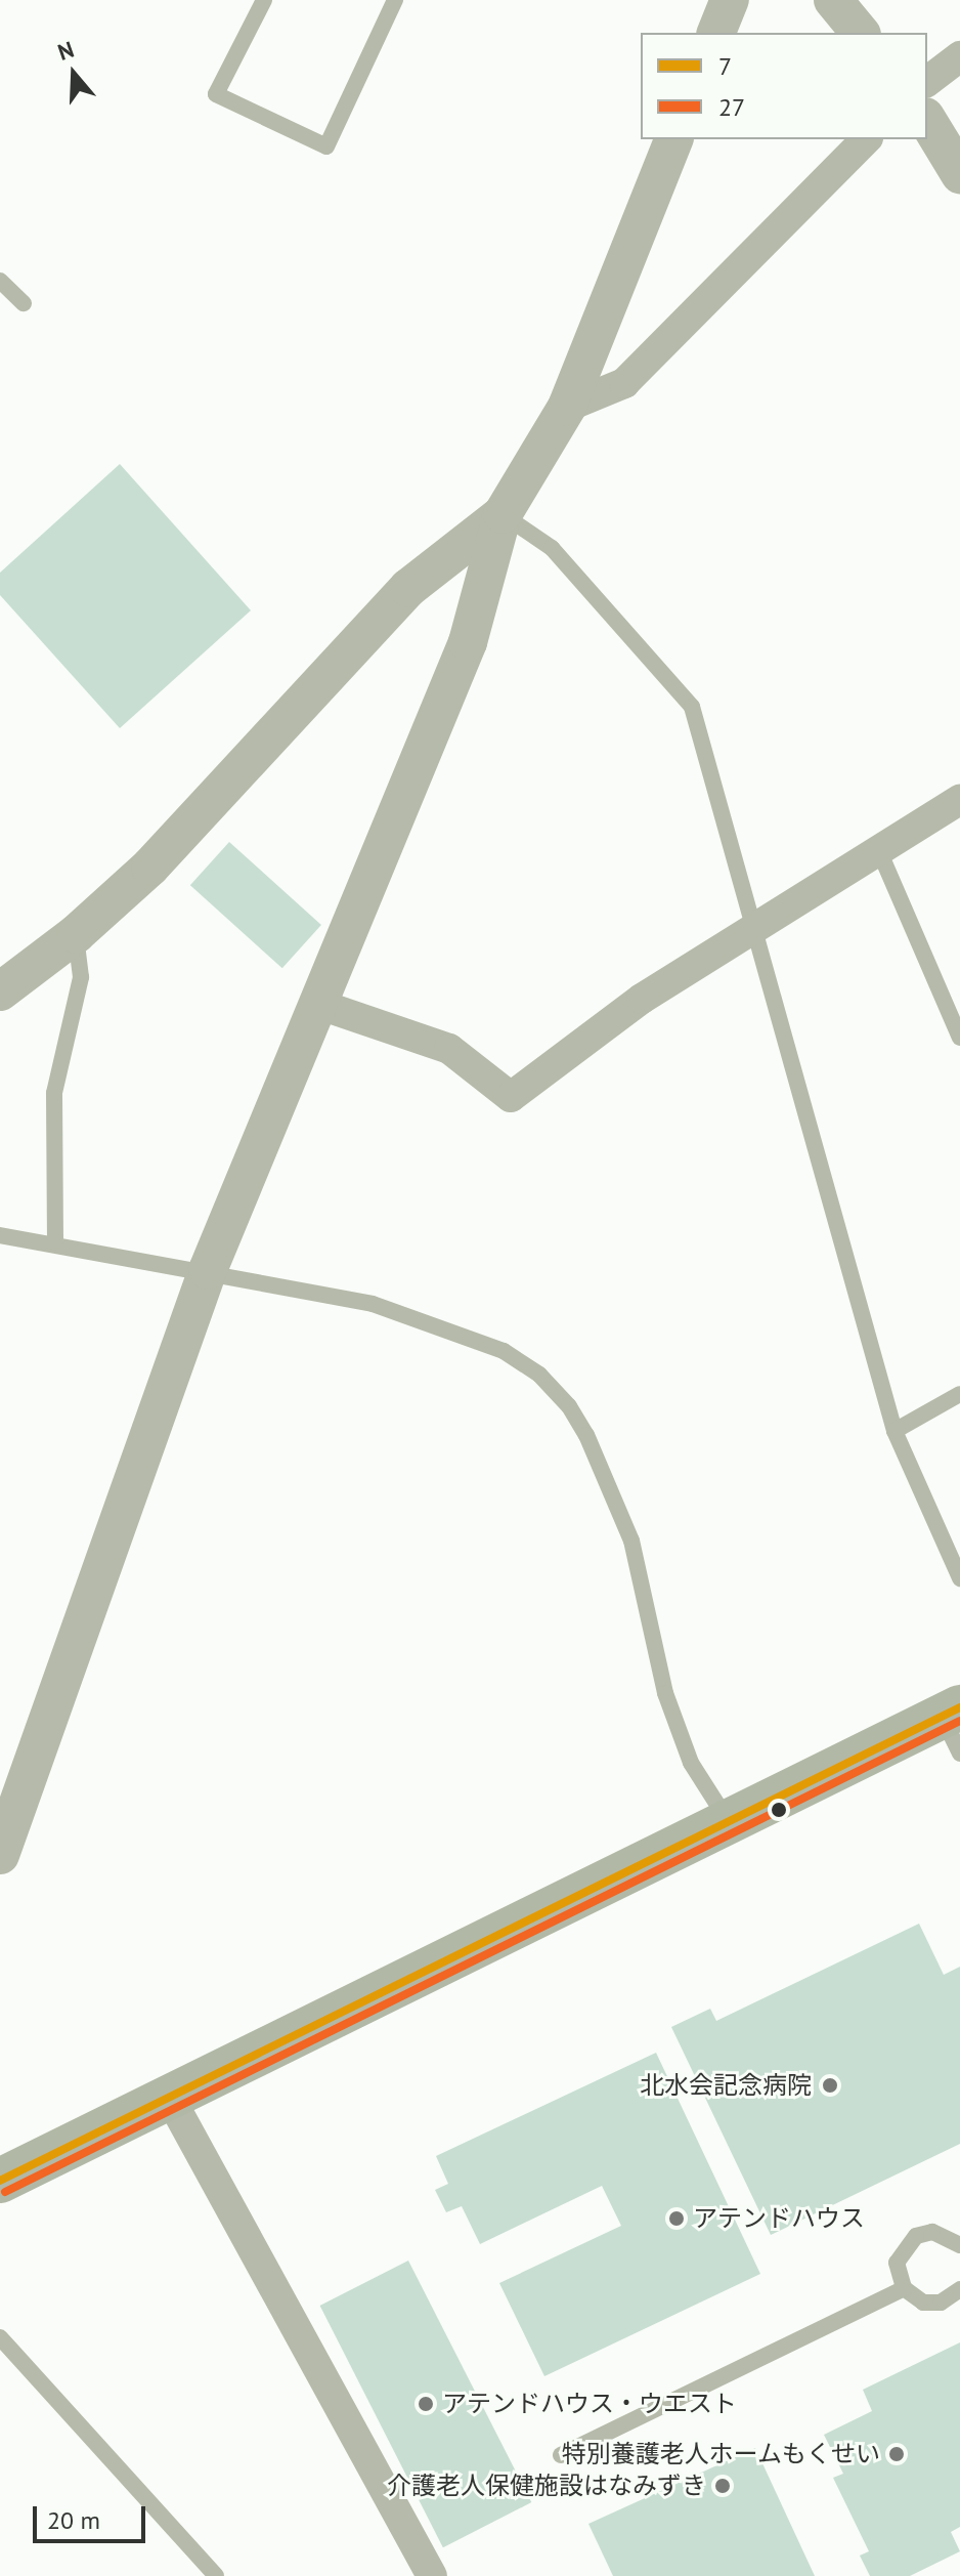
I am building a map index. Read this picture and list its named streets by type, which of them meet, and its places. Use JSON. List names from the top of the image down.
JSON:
{
  "places": [
    "北水会記念病院",
    "アテンドハウス",
    "アテンドハウス・ウエスト",
    "特別養護老人ホームもくせい",
    "介護老人保健施設はなみずき"
  ],
  "lines": ["transit line 7", "transit line 27"],
  "legend": ["7", "27"],
  "scale_bar": "20 m",
  "north": "top"
}
